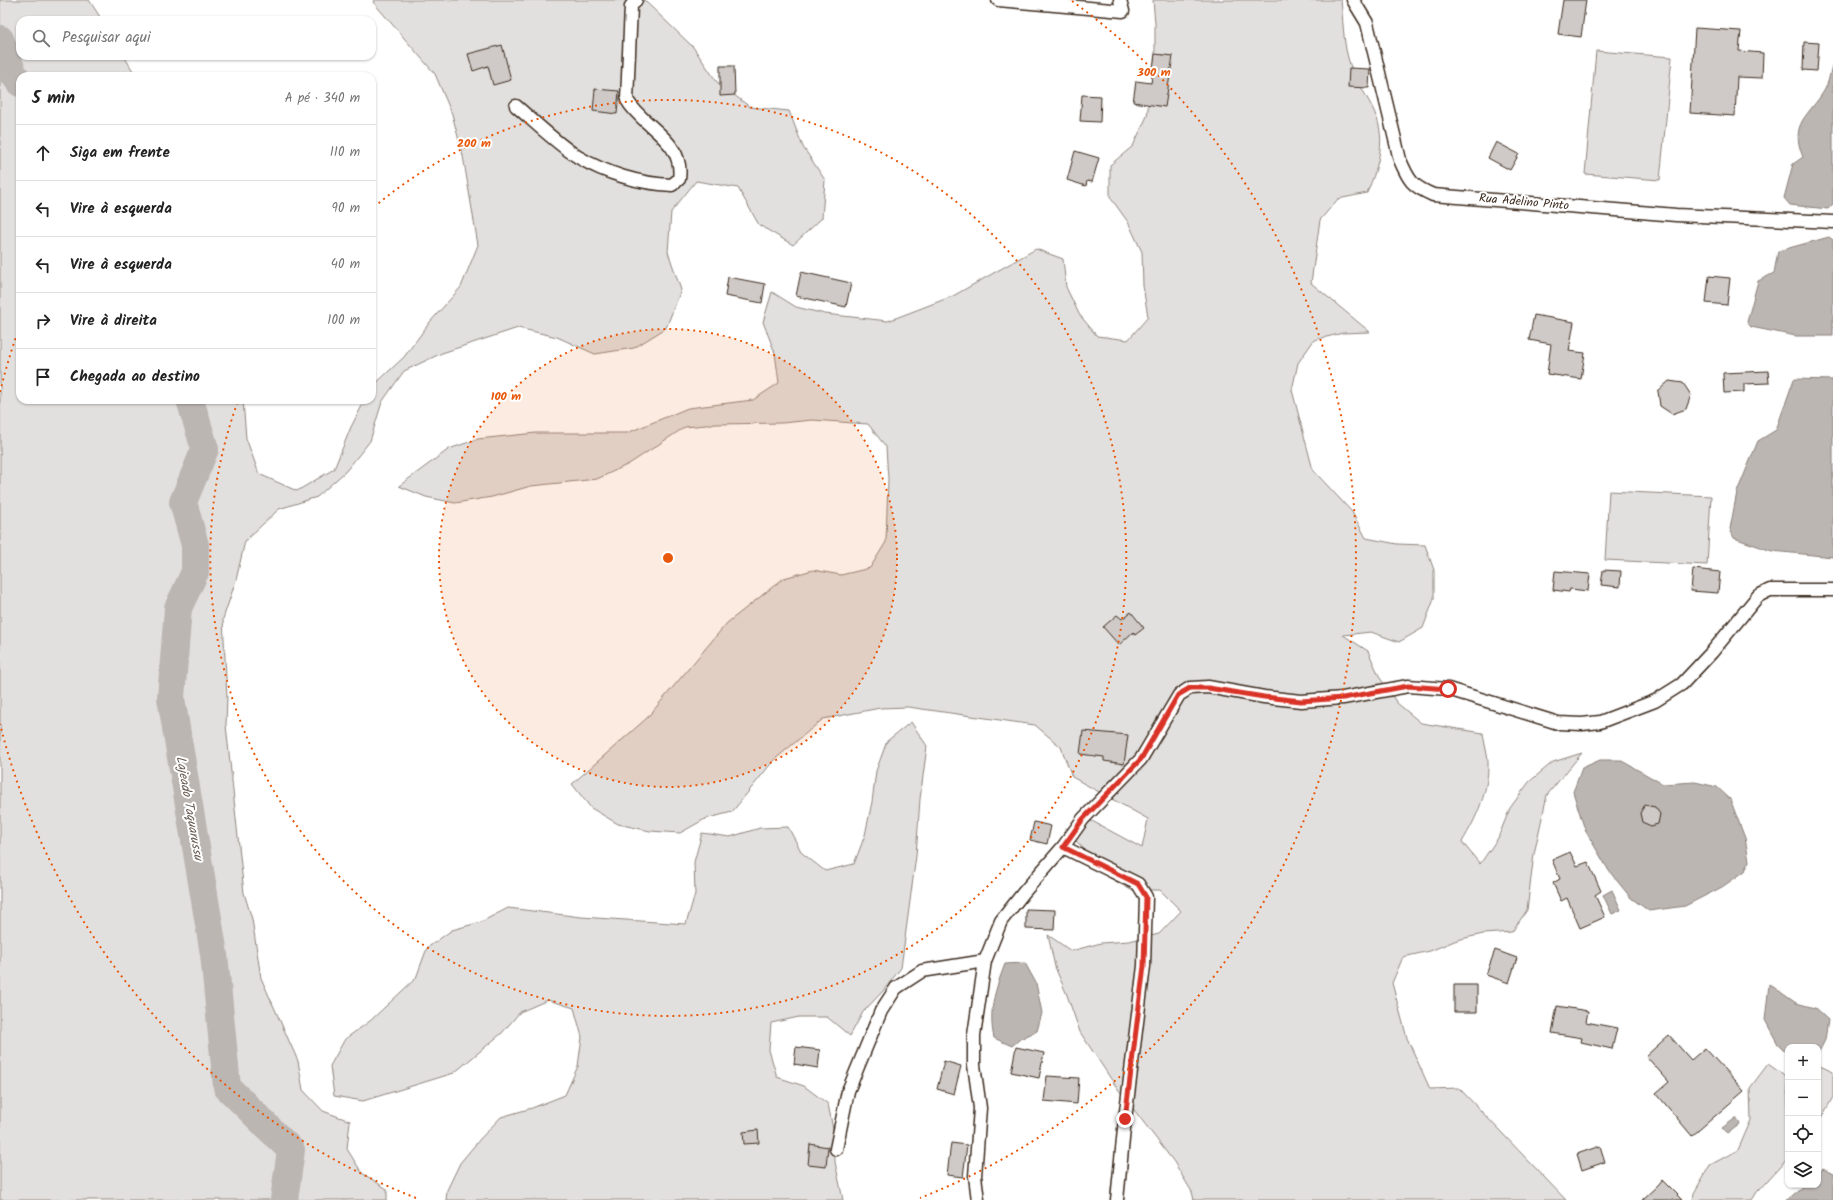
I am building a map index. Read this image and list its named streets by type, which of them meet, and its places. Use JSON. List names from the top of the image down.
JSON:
{
  "streets": {
    "street": ["Rua Adelino Pinto"]
  },
  "water": ["Lajeado Taquarussu"],
  "page": {
    "search": "Pesquisar aqui",
    "heading": ["5 min", "A pé · 340 m"],
    "list": [
      ["Siga em frente", "110 m"],
      ["Vire à esquerda", "90 m"],
      ["Vire à esquerda", "40 m"],
      ["Vire à direita", "100 m"],
      "Chegada ao destino"
    ],
    "map_buttons": ["+", "−"]
  },
  "rings": ["300 m", "200 m", "100 m"]
}
